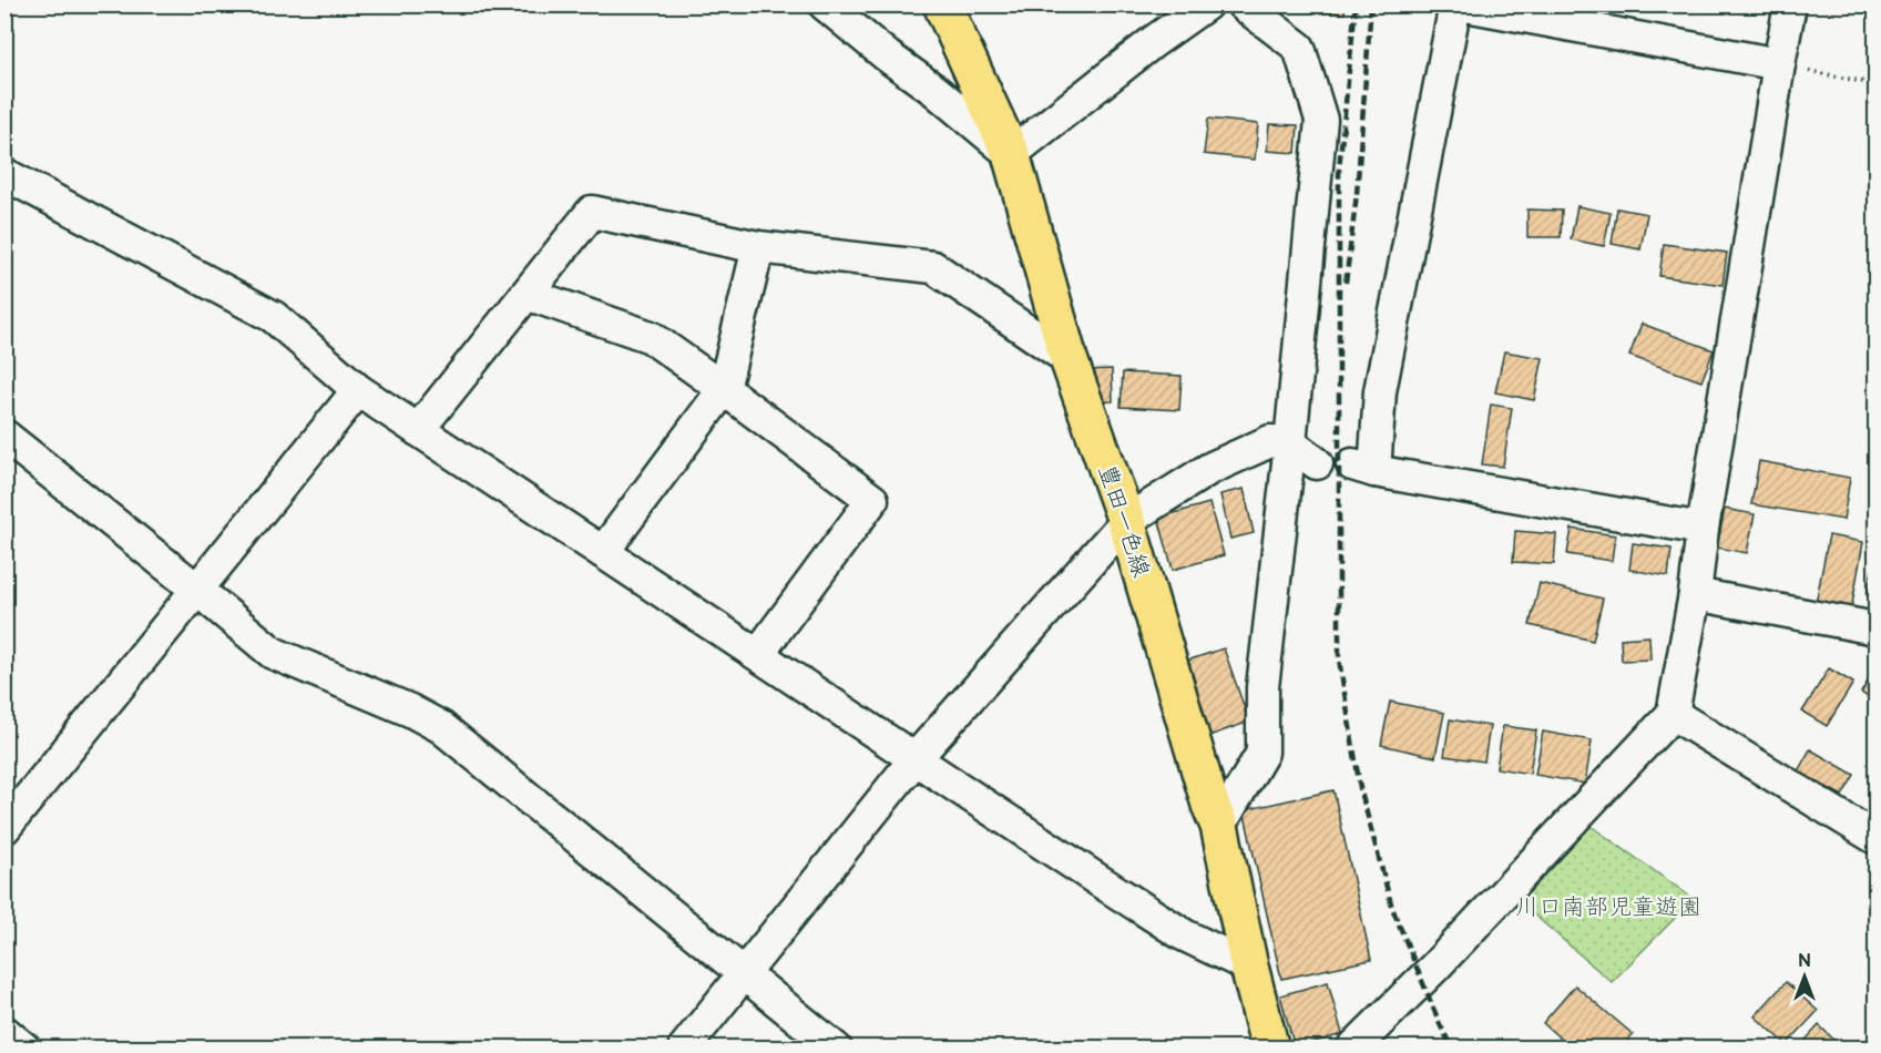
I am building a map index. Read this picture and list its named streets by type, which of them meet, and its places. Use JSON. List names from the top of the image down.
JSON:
{
  "streets": {
    "main road": ["豊田一色線"]
  },
  "parks": ["川口南部児童遊園"],
  "north": "top"
}
